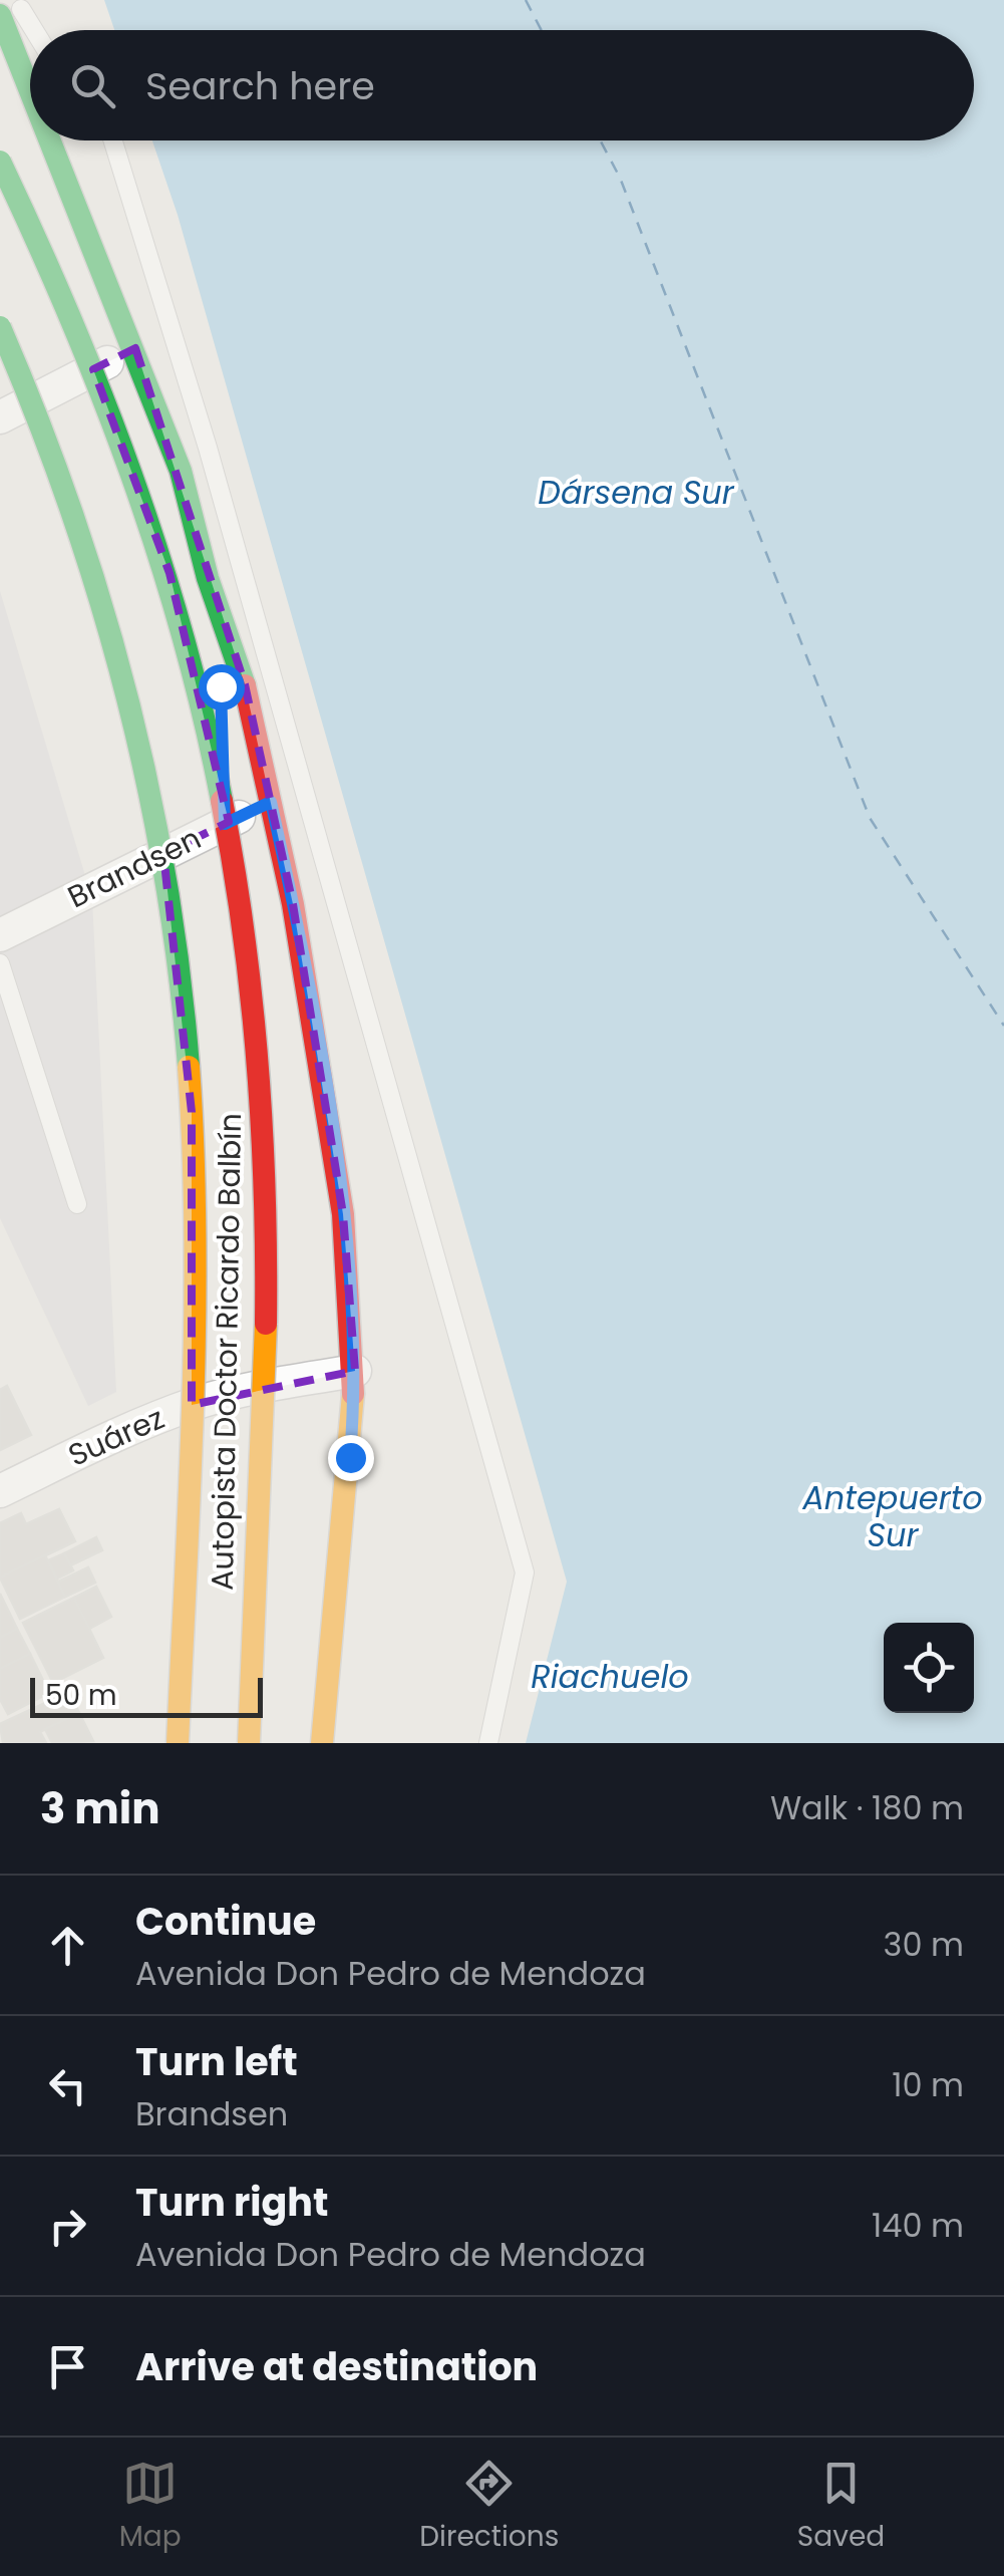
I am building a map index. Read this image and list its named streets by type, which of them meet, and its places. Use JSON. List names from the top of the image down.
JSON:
{
  "streets": {
    "main road": ["Autopista Doctor Ricardo Balbín"],
    "street": ["Brandsen", "Suárez"]
  },
  "water": ["Dársena Sur", "Antepuerto Sur", "Riachuelo"],
  "scale_bar": "50 m",
  "page": {
    "search": "Search here",
    "scale": "50 m",
    "heading": ["3 min", "Walk · 180 m"],
    "list": [
      ["Continue", "Avenida Don Pedro de Mendoza", "30 m"],
      ["Turn left", "Brandsen", "10 m"],
      ["Turn right", "Avenida Don Pedro de Mendoza", "140 m"],
      "Arrive at destination"
    ],
    "nav": ["Map", "Directions", "Saved"]
  }
}
